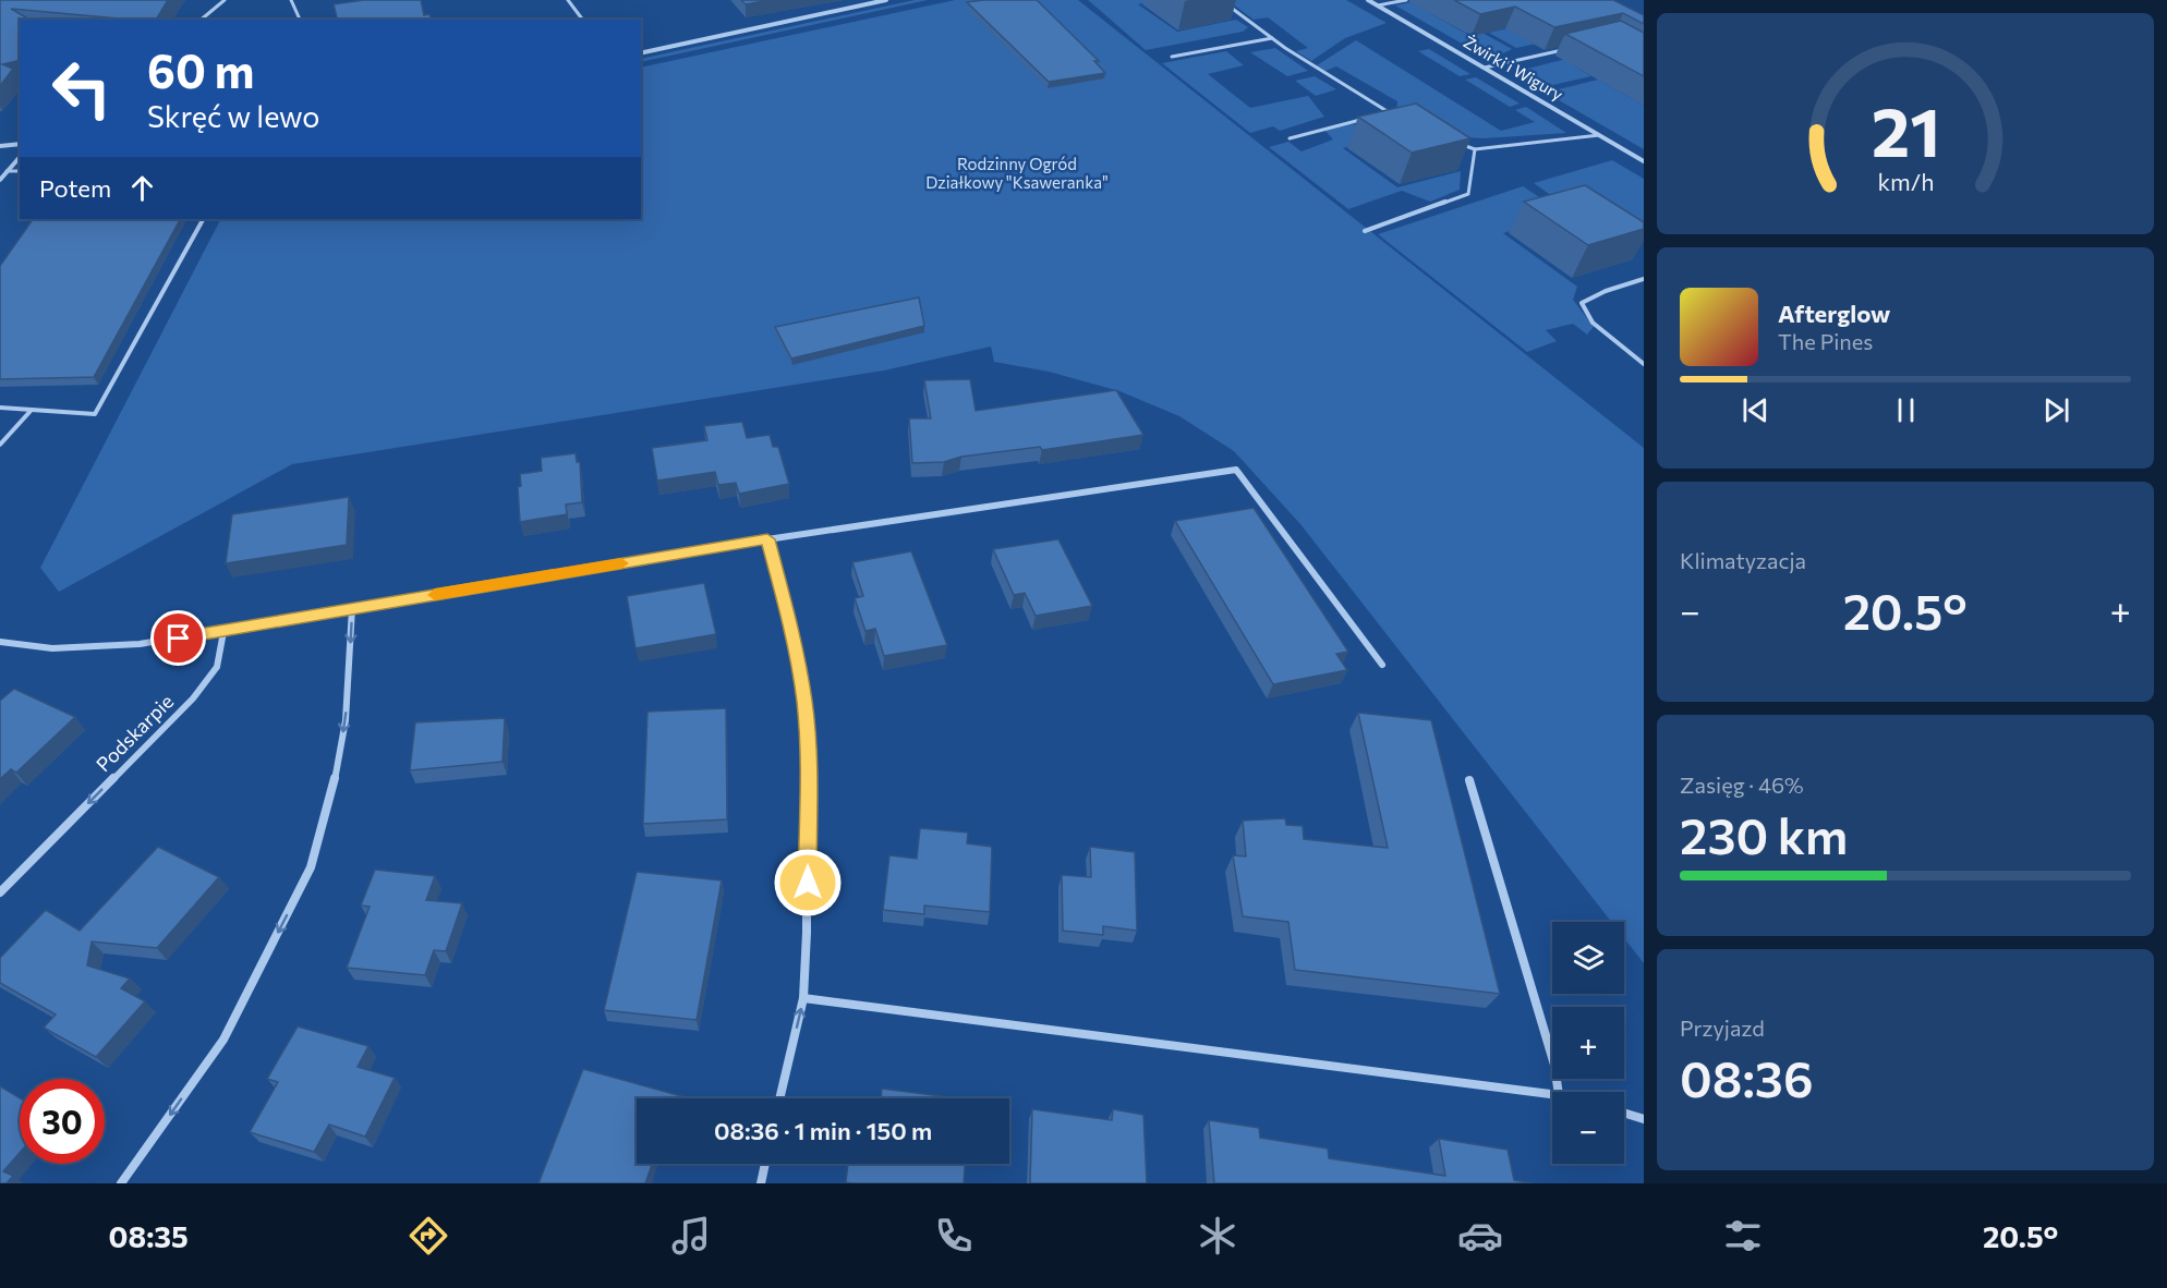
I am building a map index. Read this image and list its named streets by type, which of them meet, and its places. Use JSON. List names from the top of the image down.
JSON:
{
  "streets": {
    "street": ["Żwirki i Wigury", "Podskarpie"]
  },
  "one_way": ["Podskarpie"],
  "parks": ["Rodzinny Ogród Działkowy \"Ksaweranka\""],
  "page": {
    "turn": ["60 m", "Skręć w lewo"],
    "then": "Potem",
    "song": ["Afterglow", "The Pines"],
    "tile": [
      "Klimatyzacja",
      ["Zasięg · 46%", "230 km"],
      ["Przyjazd", "08:36"]
    ],
    "heat": ["−", "20.5°", "+"],
    "map_buttons": ["+", "−"],
    "limit": "30",
    "trip": "08:36 · 1 min · 150 m",
    "tabs": ["08:35", "20.5°"],
    "gauge": ["21", "km/h"]
  }
}
